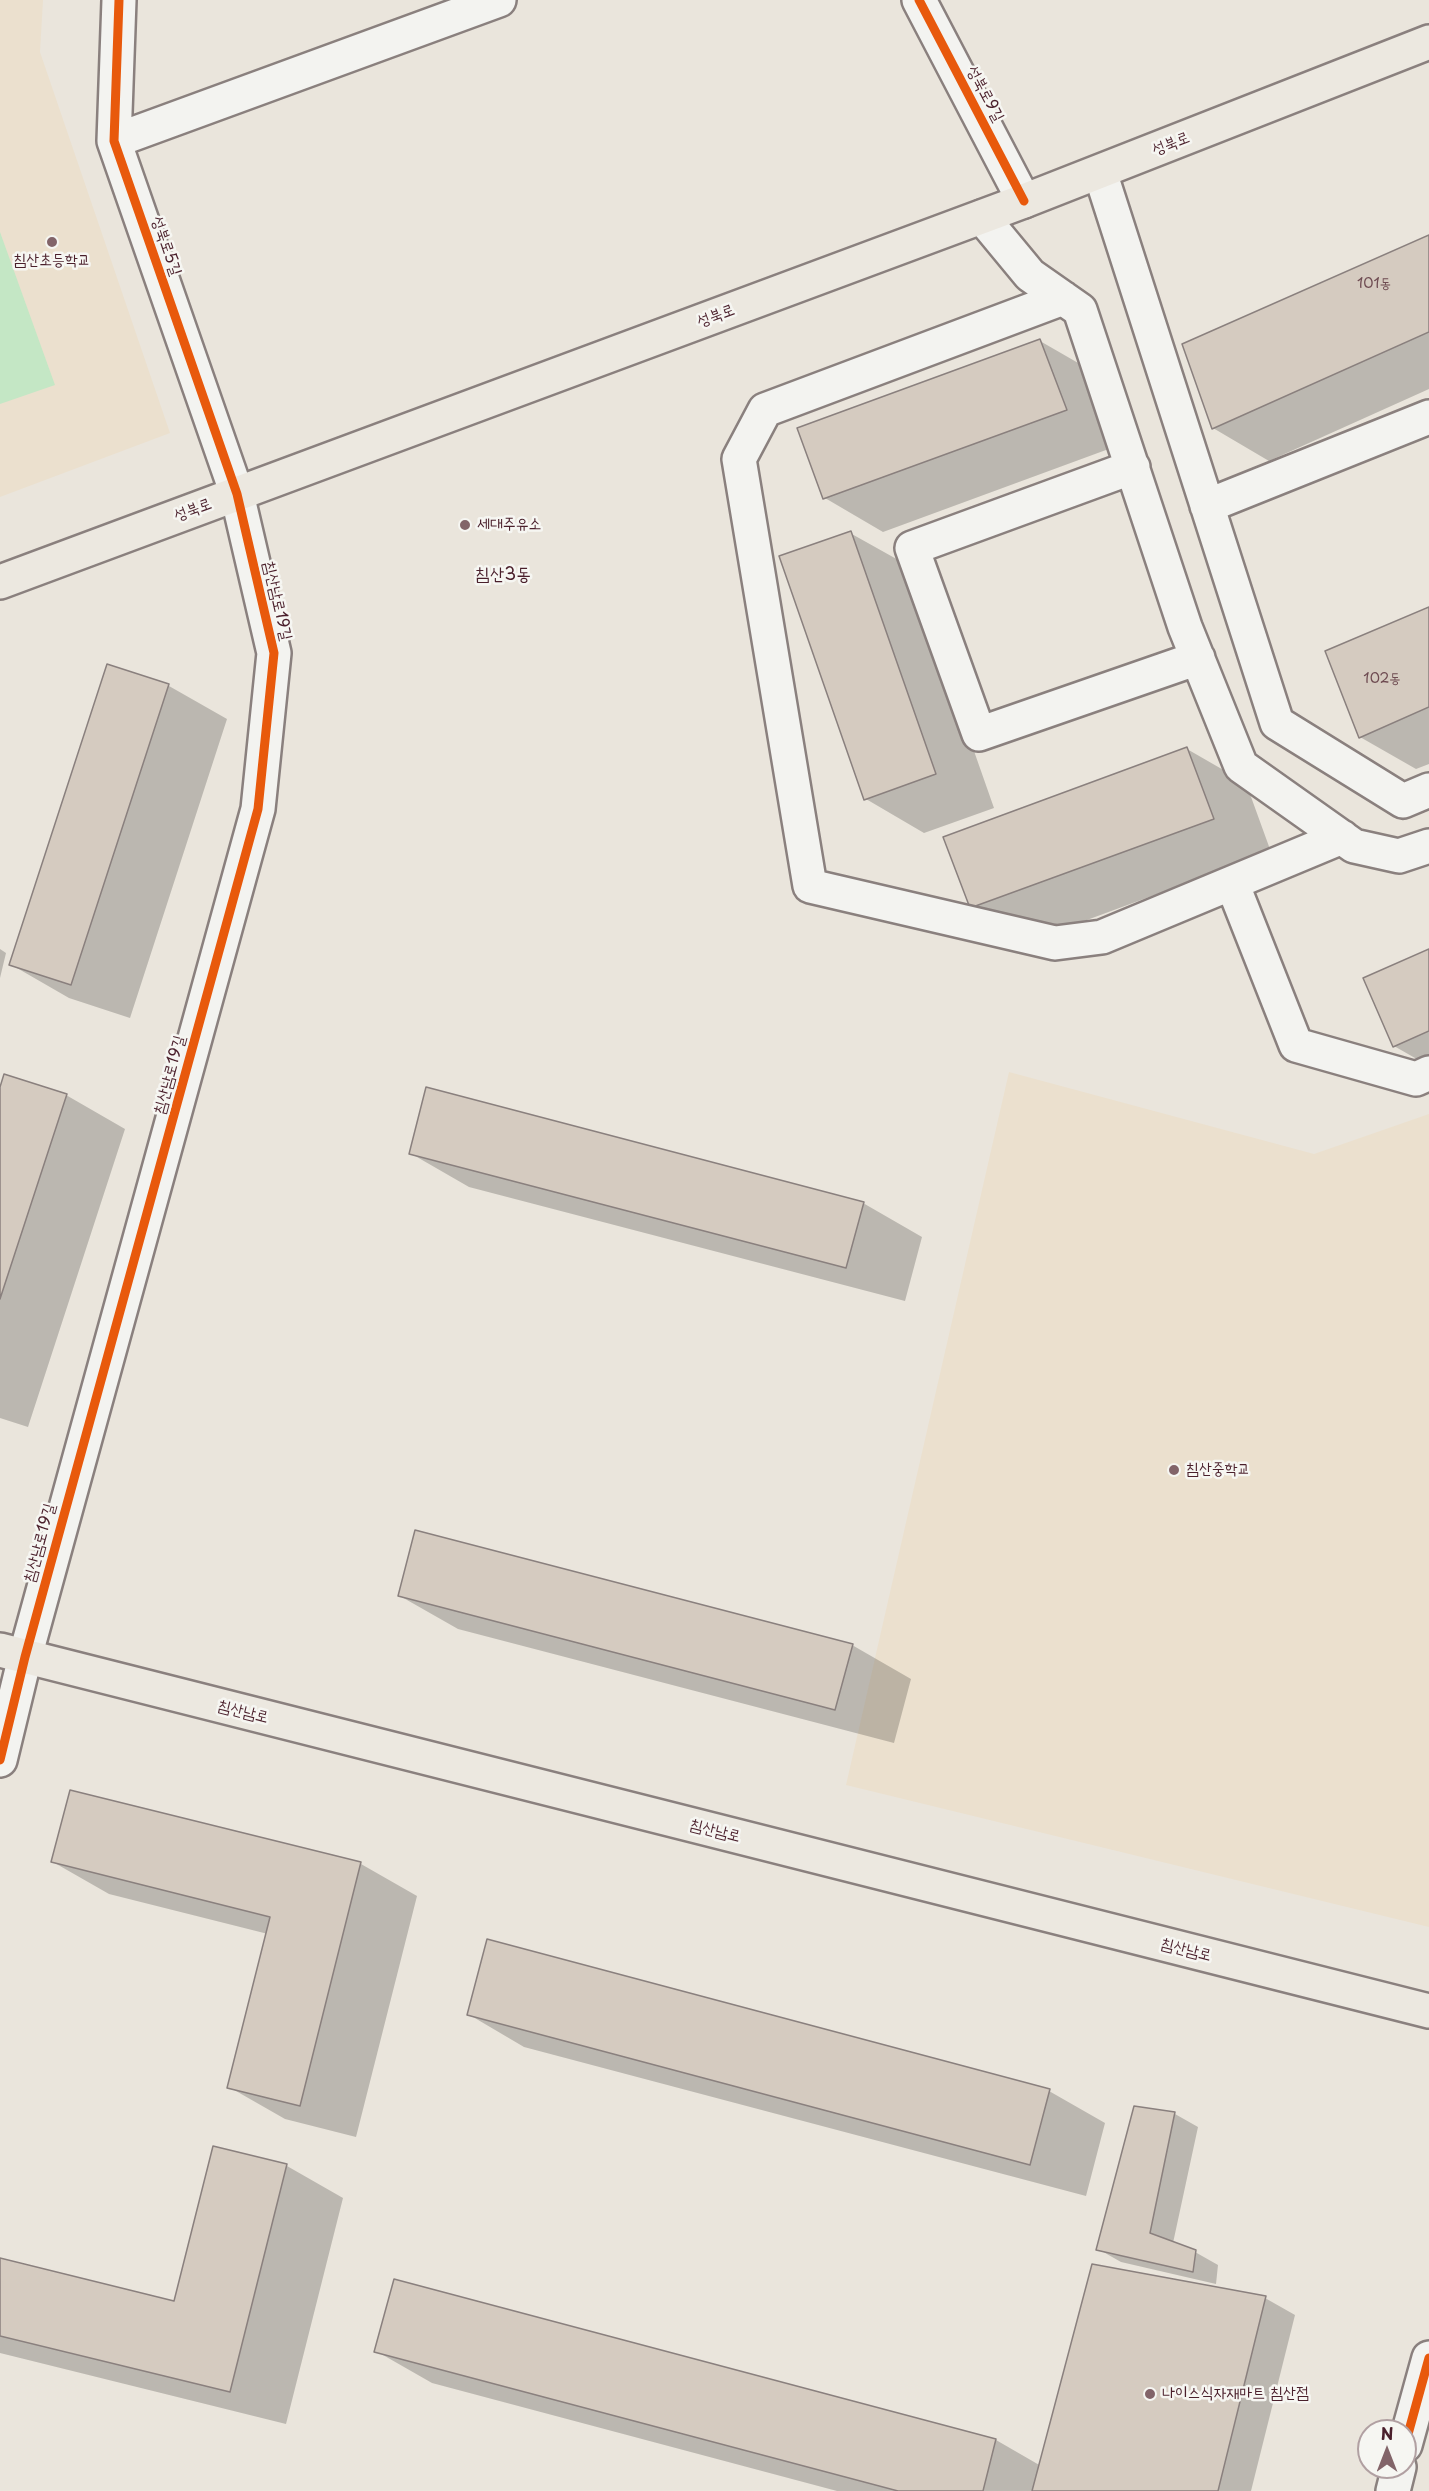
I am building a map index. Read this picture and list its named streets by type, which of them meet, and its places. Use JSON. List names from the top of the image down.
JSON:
{
  "streets": {
    "main road": ["성북로", "침산남로"],
    "street": ["성북로9길", "성북로5길", "침산남로19길"]
  },
  "crossings": [
    ["성북로9길", "성북로"],
    ["성북로", "성북로5길"],
    ["성북로", "침산남로19길"],
    ["성북로5길", "침산남로19길"],
    ["침산남로19길", "침산남로"]
  ],
  "districts": ["침산3동"],
  "places": [
    "침산초등학교",
    "세대주유소",
    "침산중학교",
    "나이스식자재마트 침산점"
  ],
  "house_numbers": ["101동", "102동"],
  "north": "top"
}
